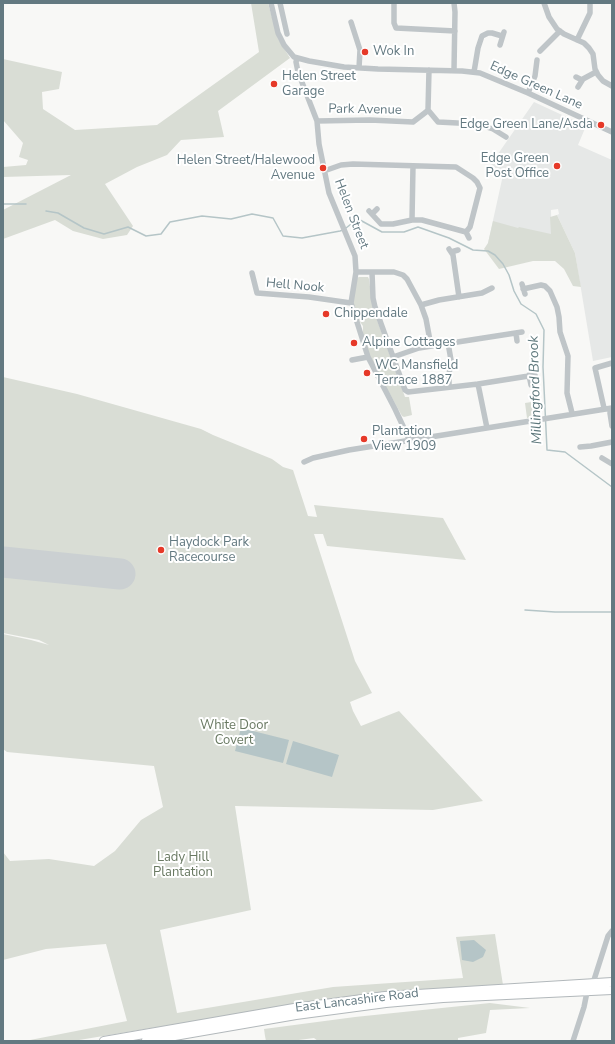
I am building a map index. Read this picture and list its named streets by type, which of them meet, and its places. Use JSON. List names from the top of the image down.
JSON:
{
  "streets": {
    "highway": ["East Lancashire Road"],
    "street": [
      "Edge Green Lane",
      "Park Avenue",
      "Helen Street",
      "Hell Nook"
    ]
  },
  "crossings": [
    ["Edge Green Lane", "Helen Street"],
    ["Park Avenue", "Helen Street"],
    ["Helen Street", "Hell Nook"]
  ],
  "water": ["Millingford Brook"],
  "parks": ["White Door Covert", "Lady Hill Plantation"],
  "places": [
    "Wok In",
    "Helen Street Garage",
    "Edge Green Lane/Asda",
    "Edge Green Post Office",
    "Helen Street/Halewood Avenue",
    "Chippendale",
    "Alpine Cottages",
    "WC Mansfield Terrace 1887",
    "Plantation View 1909",
    "Haydock Park Racecourse"
  ]
}
